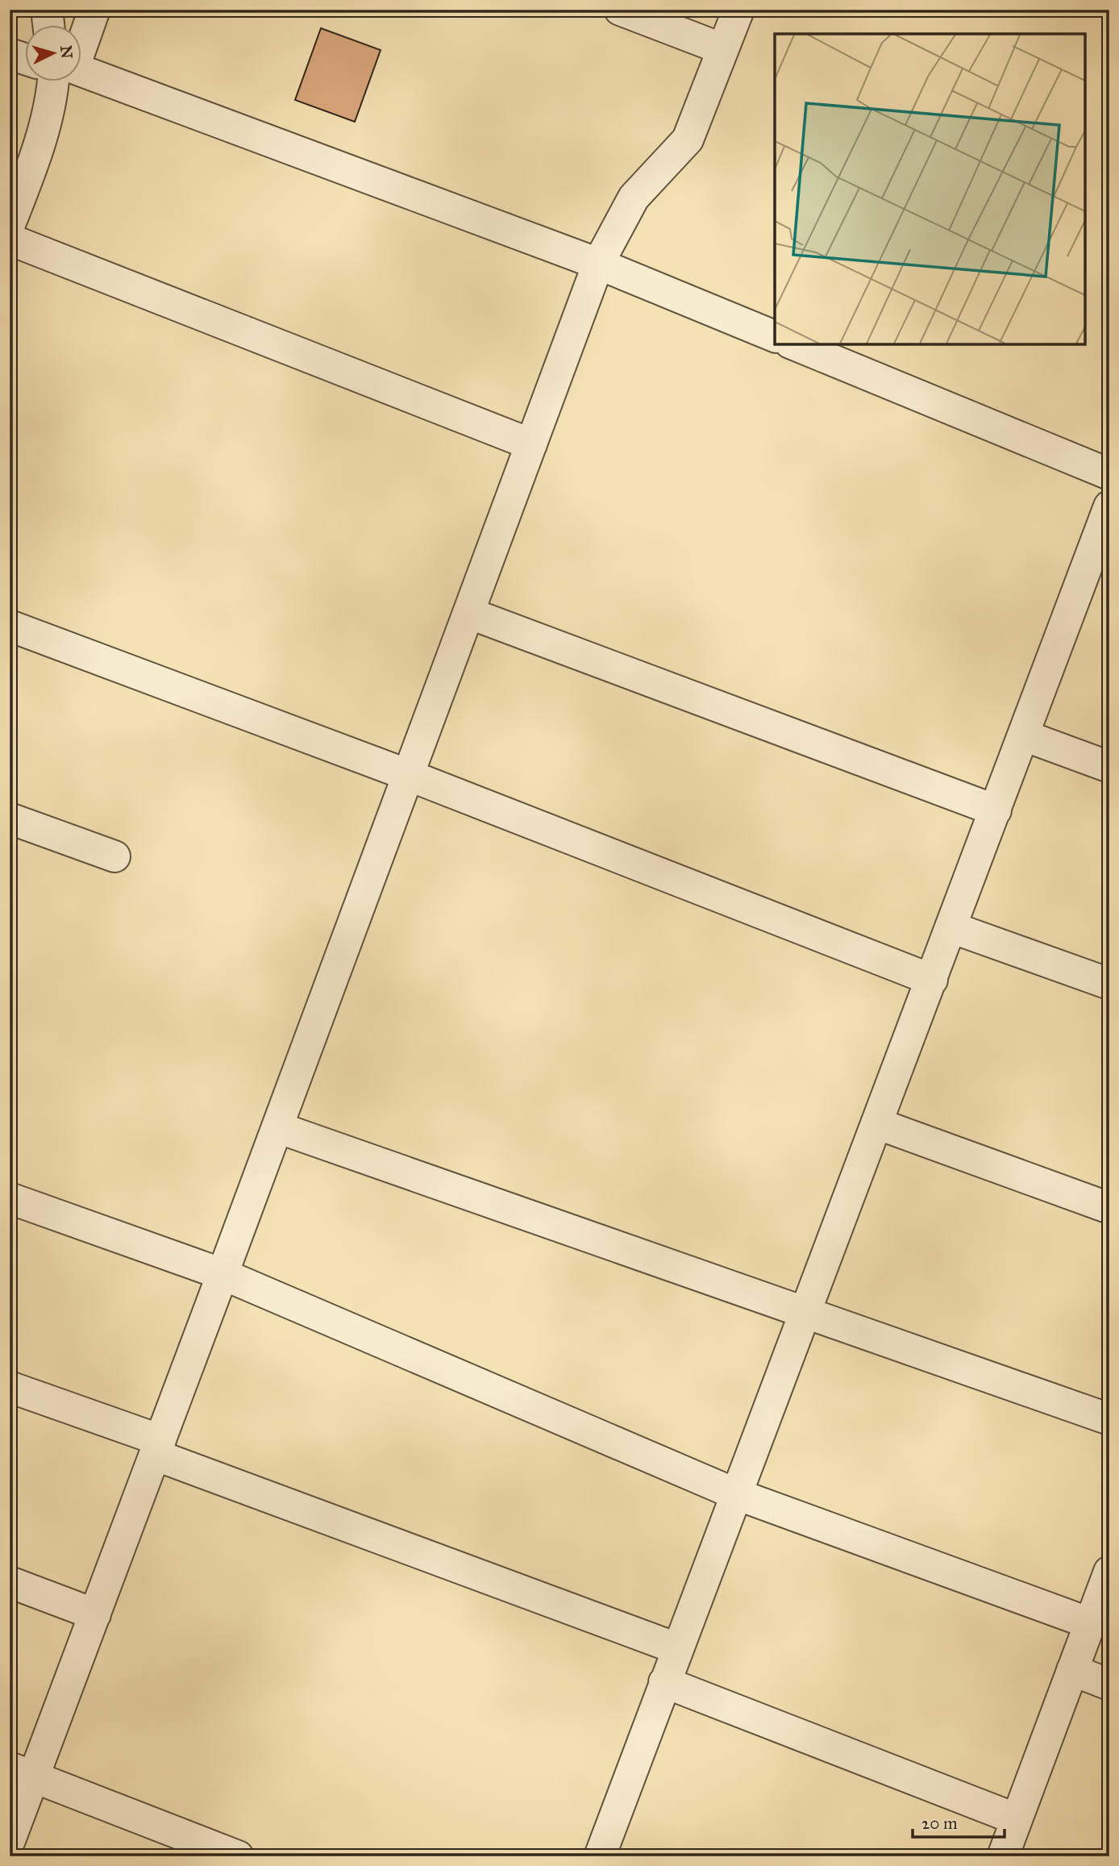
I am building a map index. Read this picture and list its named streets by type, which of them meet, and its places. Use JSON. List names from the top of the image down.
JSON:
{
  "scale_bar": "20 m",
  "north": "right"
}
